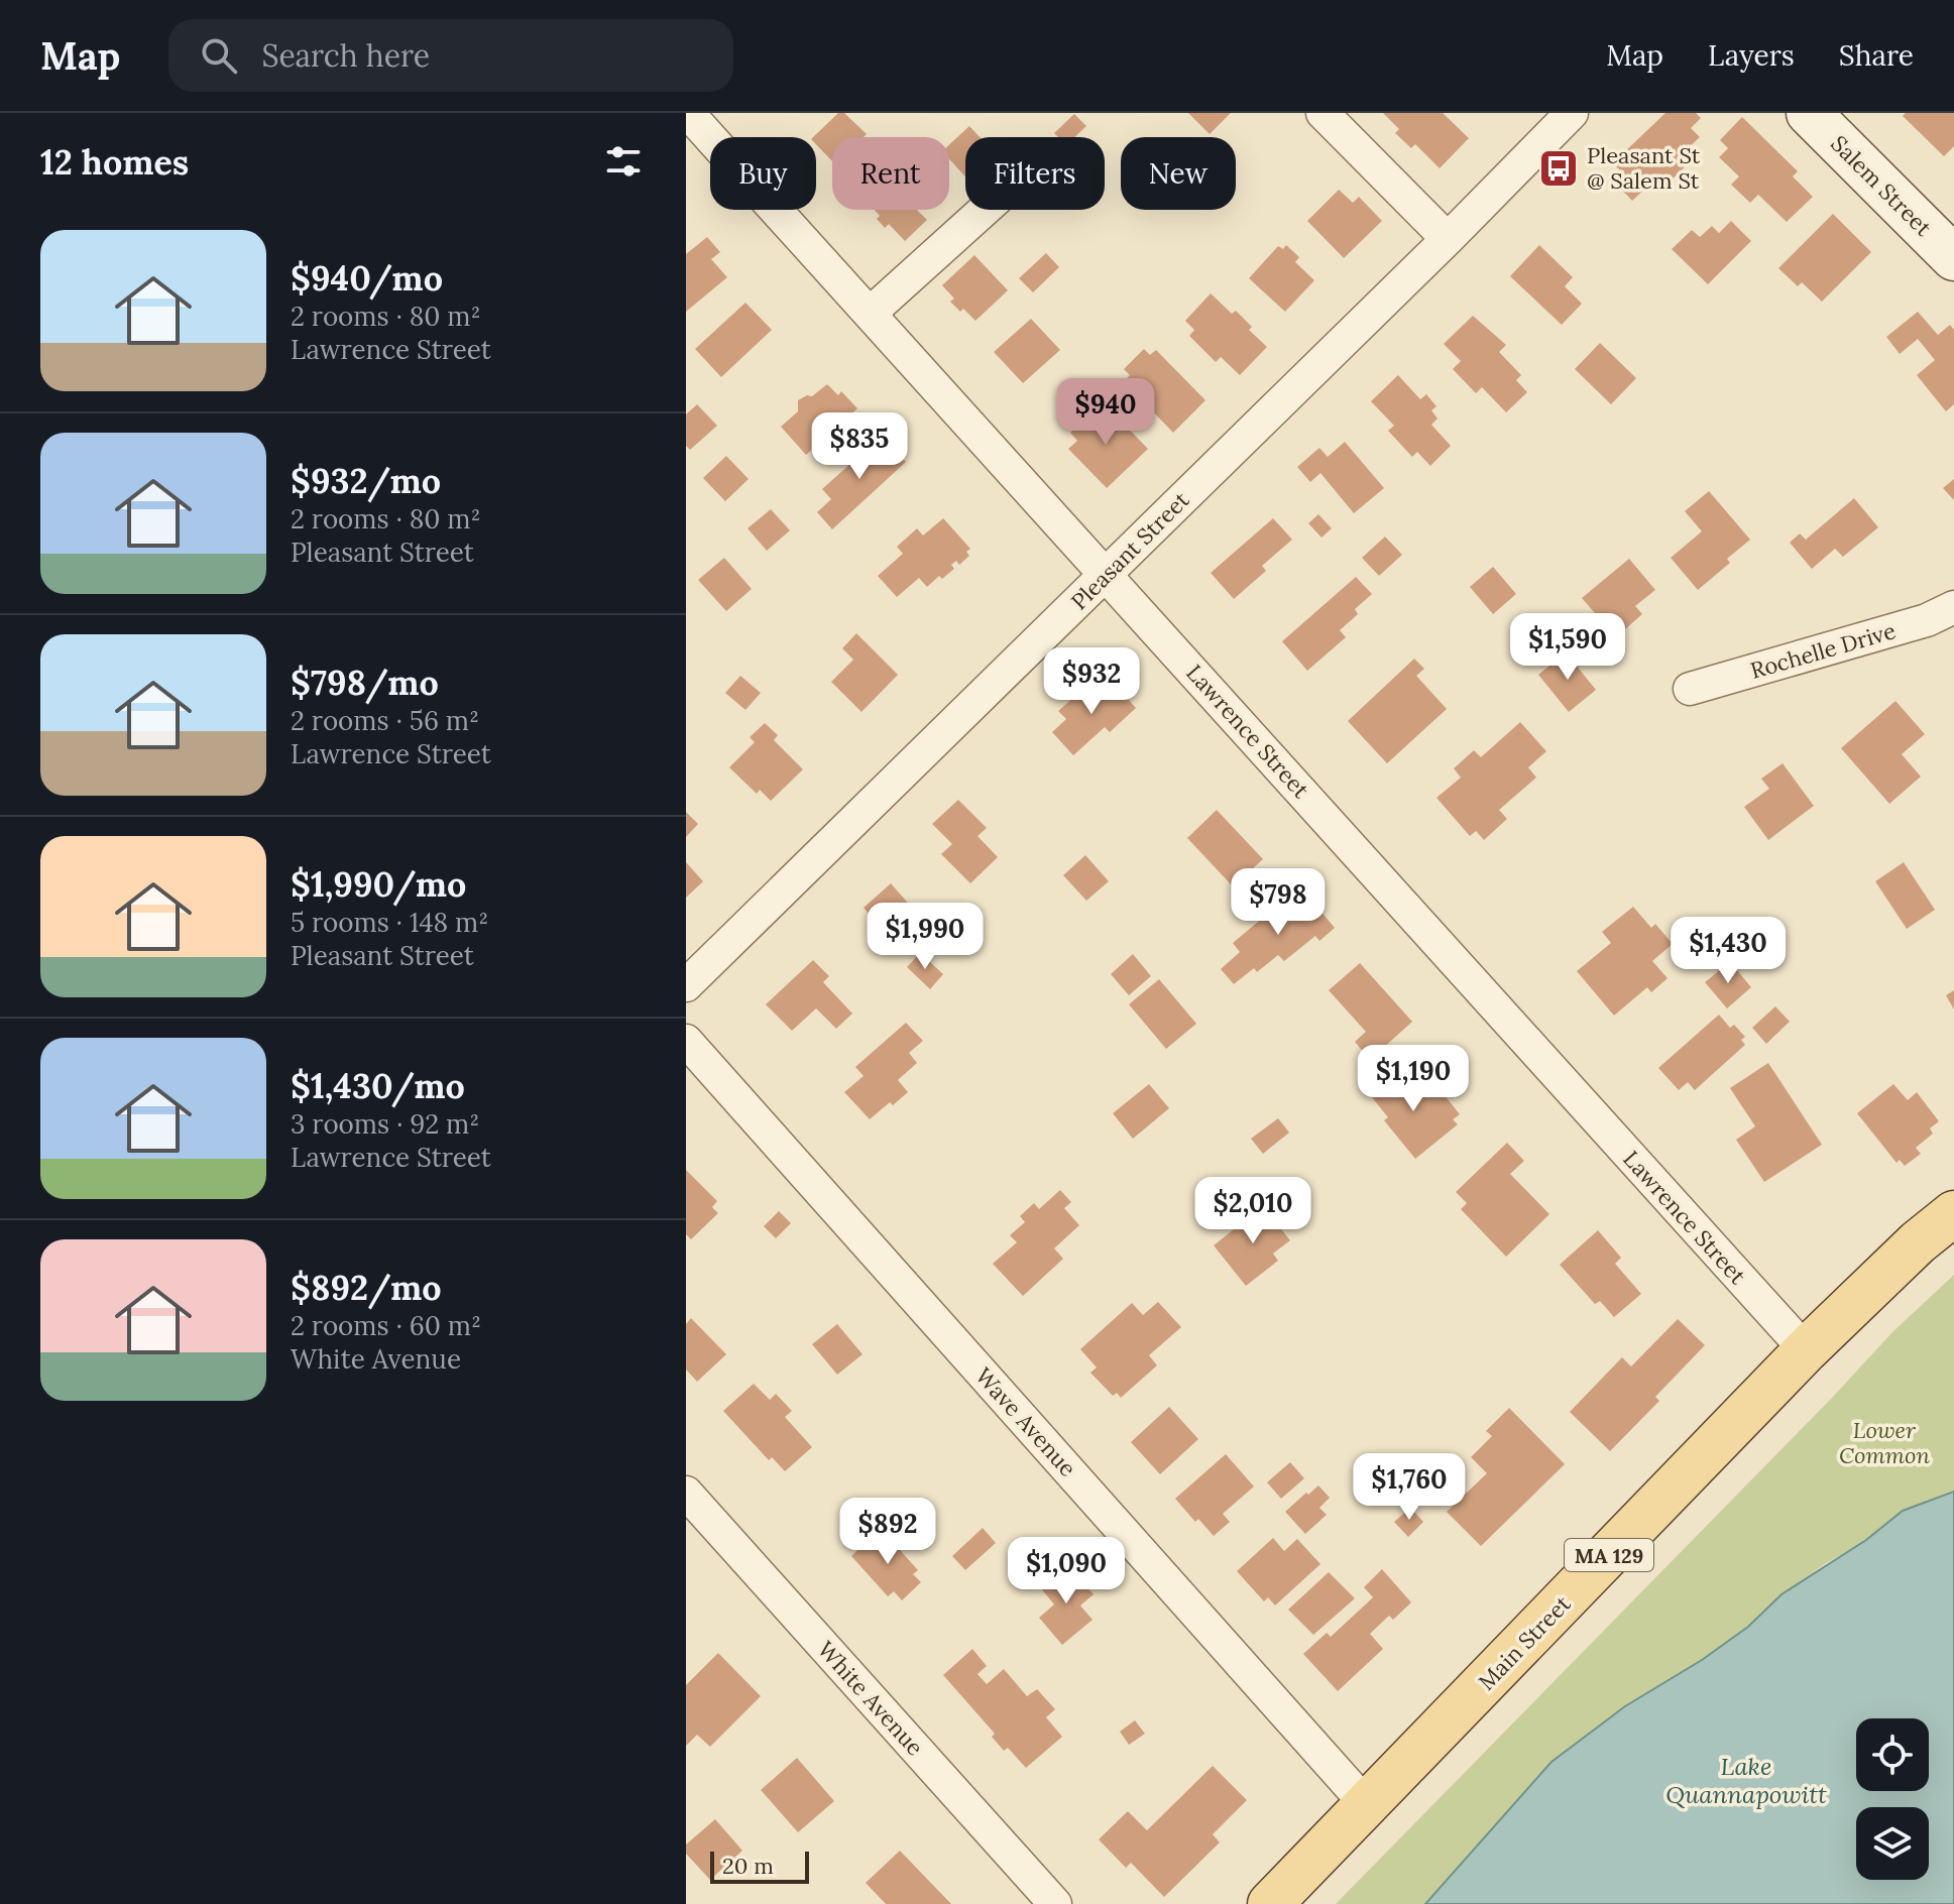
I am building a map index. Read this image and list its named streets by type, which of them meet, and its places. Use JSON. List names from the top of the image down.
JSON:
{
  "streets": {
    "main road": ["Salem Street", "MA 129", "Main Street"],
    "street": [
      "Pleasant Street",
      "Rochelle Drive",
      "Lawrence Street",
      "Wave Avenue",
      "White Avenue"
    ]
  },
  "crossings": [
    ["Pleasant Street", "Lawrence Street"],
    ["Lawrence Street", "Main Street"],
    ["Wave Avenue", "Main Street"]
  ],
  "water": ["Lake Quannapowitt"],
  "parks": ["Lower Common"],
  "places": {
    "bus stop": ["Pleasant St @ Salem St"]
  },
  "scale_bar": "20 m",
  "page": {
    "header": "Map",
    "search": "Search here",
    "nav": ["Map", "Layers", "Share"],
    "heading": "12 homes",
    "chip": [
      "Buy",
      "Rent",
      "Filters",
      "New"
    ],
    "list": [
      {
        "name": "$940/mo",
        "note": "2 rooms · 80 m² · Lawrence Street"
      },
      {
        "name": "$932/mo",
        "note": "2 rooms · 80 m² · Pleasant Street"
      },
      {
        "name": "$798/mo",
        "note": "2 rooms · 56 m² · Lawrence Street"
      },
      {
        "name": "$1,990/mo",
        "note": "5 rooms · 148 m² · Pleasant Street"
      },
      {
        "name": "$1,430/mo",
        "note": "3 rooms · 92 m² · Lawrence Street"
      },
      {
        "name": "$892/mo",
        "note": "2 rooms · 60 m² · White Avenue"
      }
    ],
    "price": [
      "$940",
      "$835",
      "$1,590",
      "$932",
      "$798",
      "$1,990",
      "$1,430",
      "$1,190",
      "$2,010",
      "$1,760",
      "$892",
      "$1,090"
    ],
    "scale": "20 m"
  }
}
